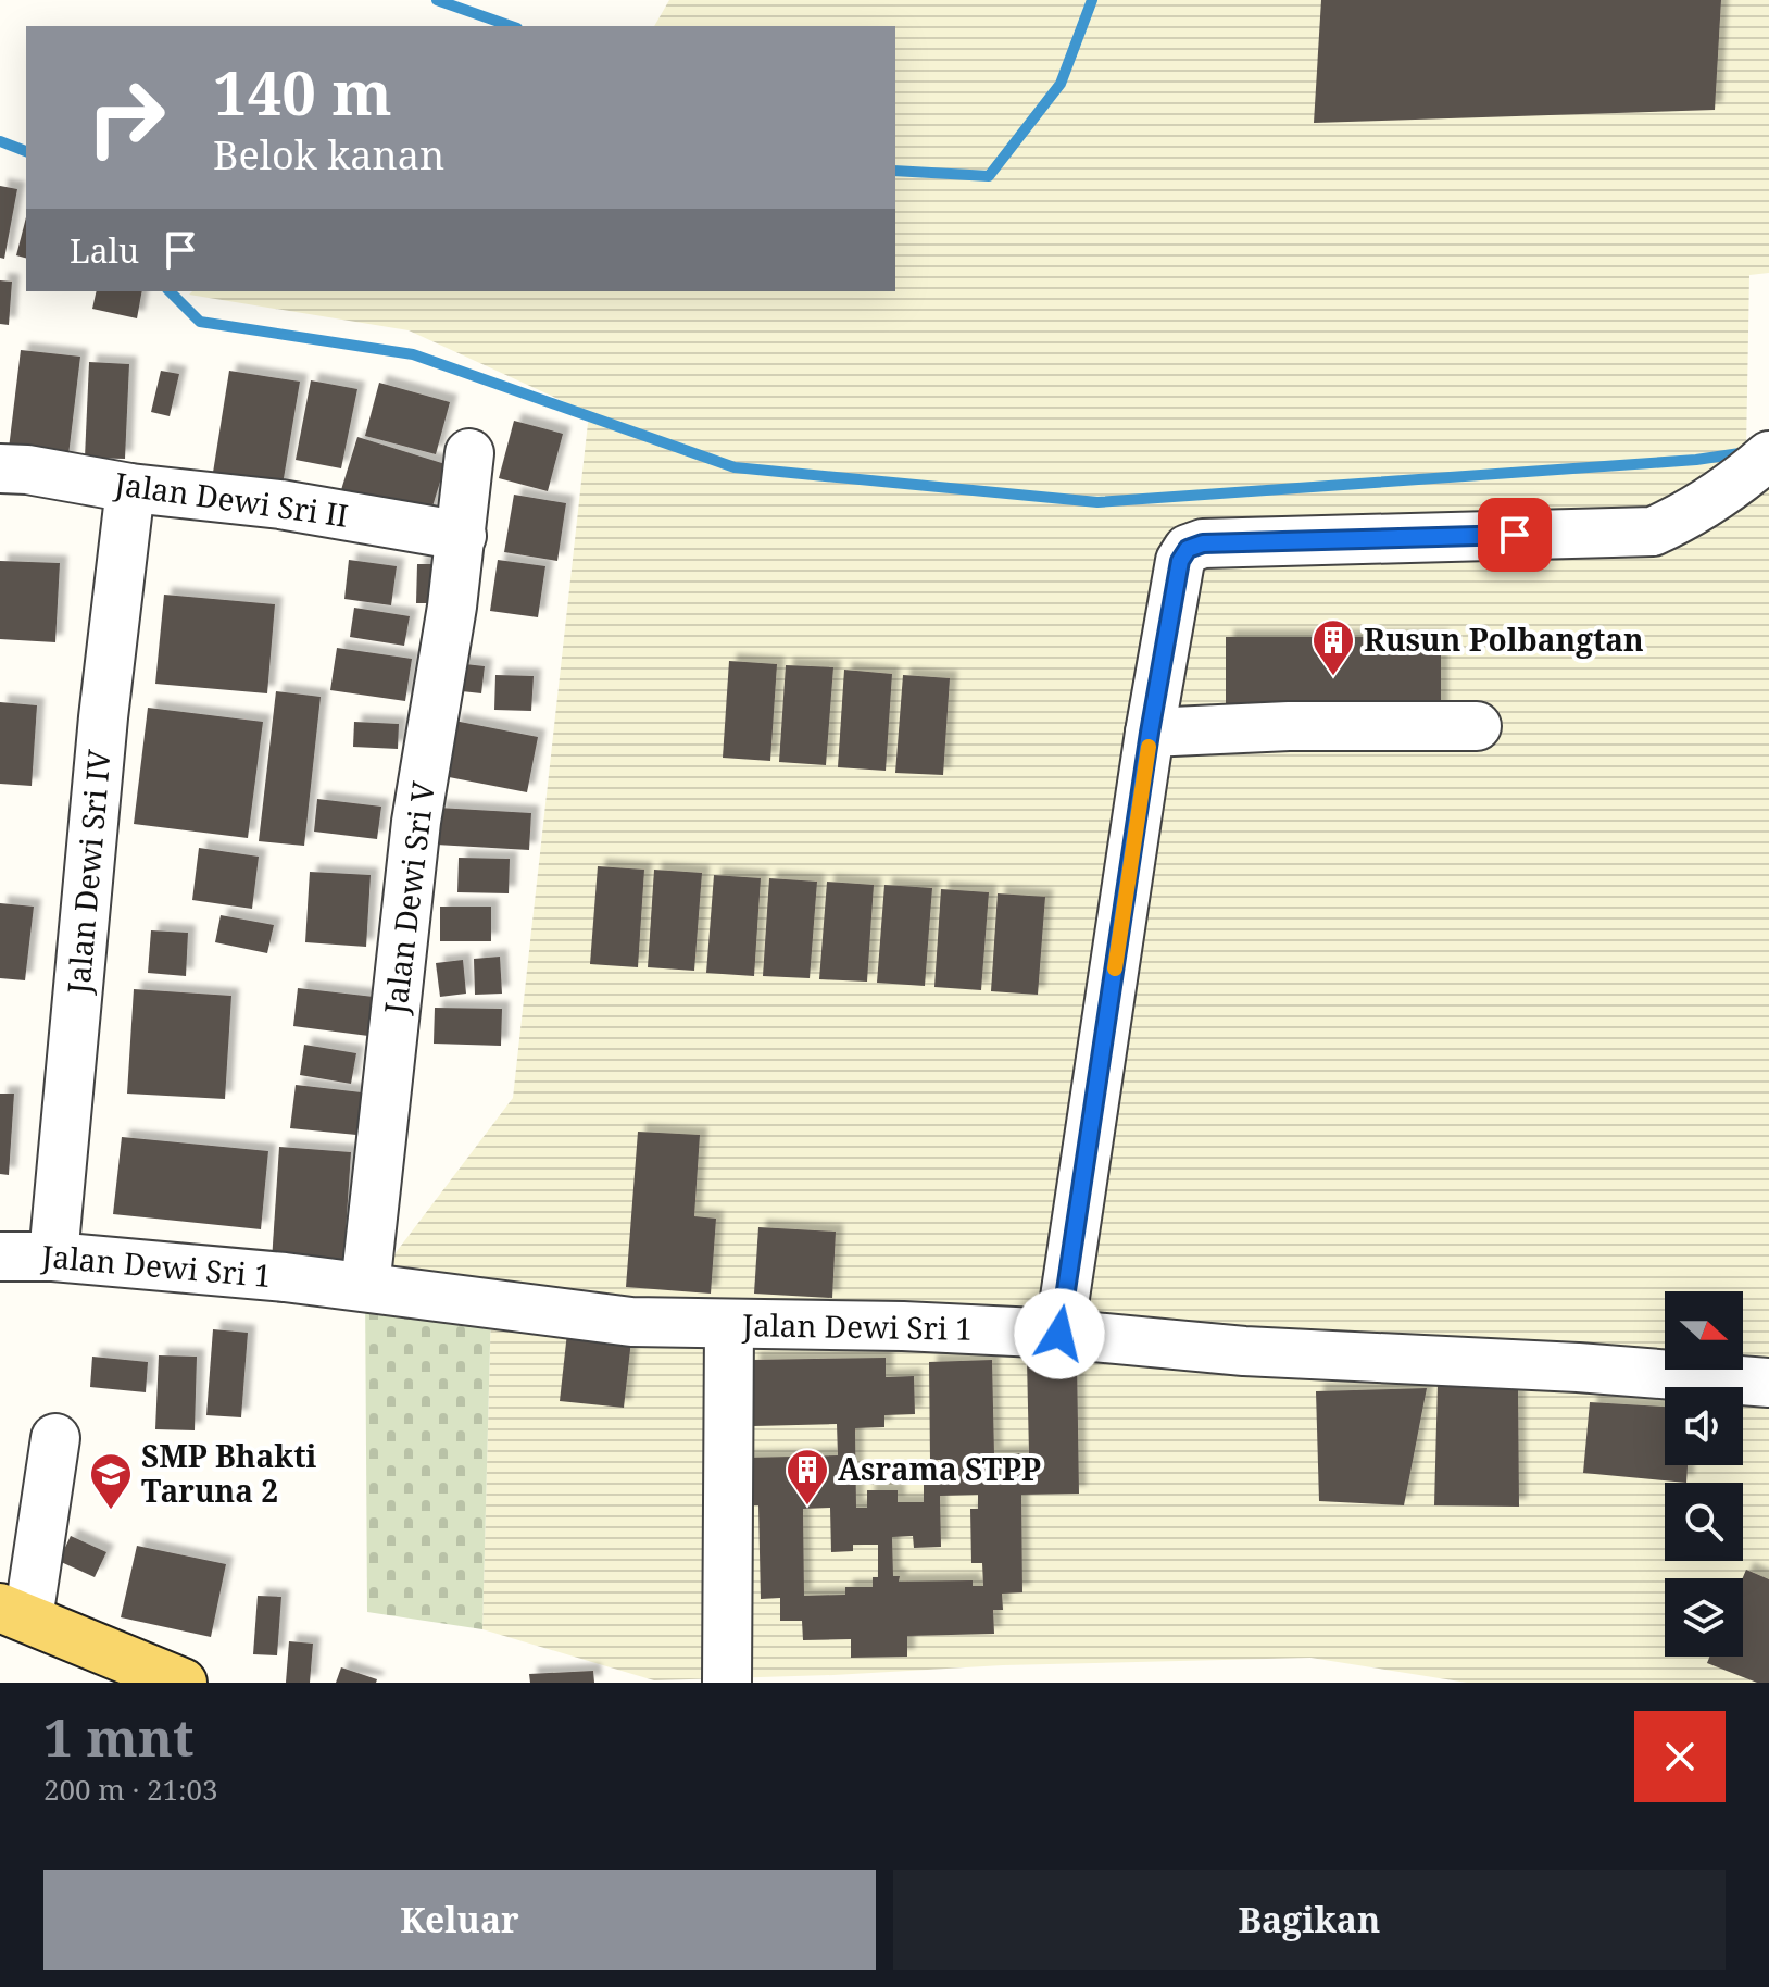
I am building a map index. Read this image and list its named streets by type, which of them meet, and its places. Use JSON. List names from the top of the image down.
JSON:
{
  "streets": {
    "street": [
      "Jalan Dewi Sri II",
      "Jalan Dewi Sri IV",
      "Jalan Dewi Sri V",
      "Jalan Dewi Sri 1"
    ]
  },
  "crossings": [
    ["Jalan Dewi Sri II", "Jalan Dewi Sri IV"],
    ["Jalan Dewi Sri II", "Jalan Dewi Sri V"],
    ["Jalan Dewi Sri IV", "Jalan Dewi Sri 1"],
    ["Jalan Dewi Sri V", "Jalan Dewi Sri 1"]
  ],
  "places": {
    "building": ["Rusun Polbangtan", "Asrama STPP"],
    "school or university": ["SMP Bhakti Taruna 2"]
  },
  "north": "right",
  "page": {
    "turn": ["140 m", "Belok kanan"],
    "then": "Lalu",
    "heading": ["1 mnt", "200 m · 21:03"],
    "buttons": ["Keluar", "Bagikan"]
  }
}
